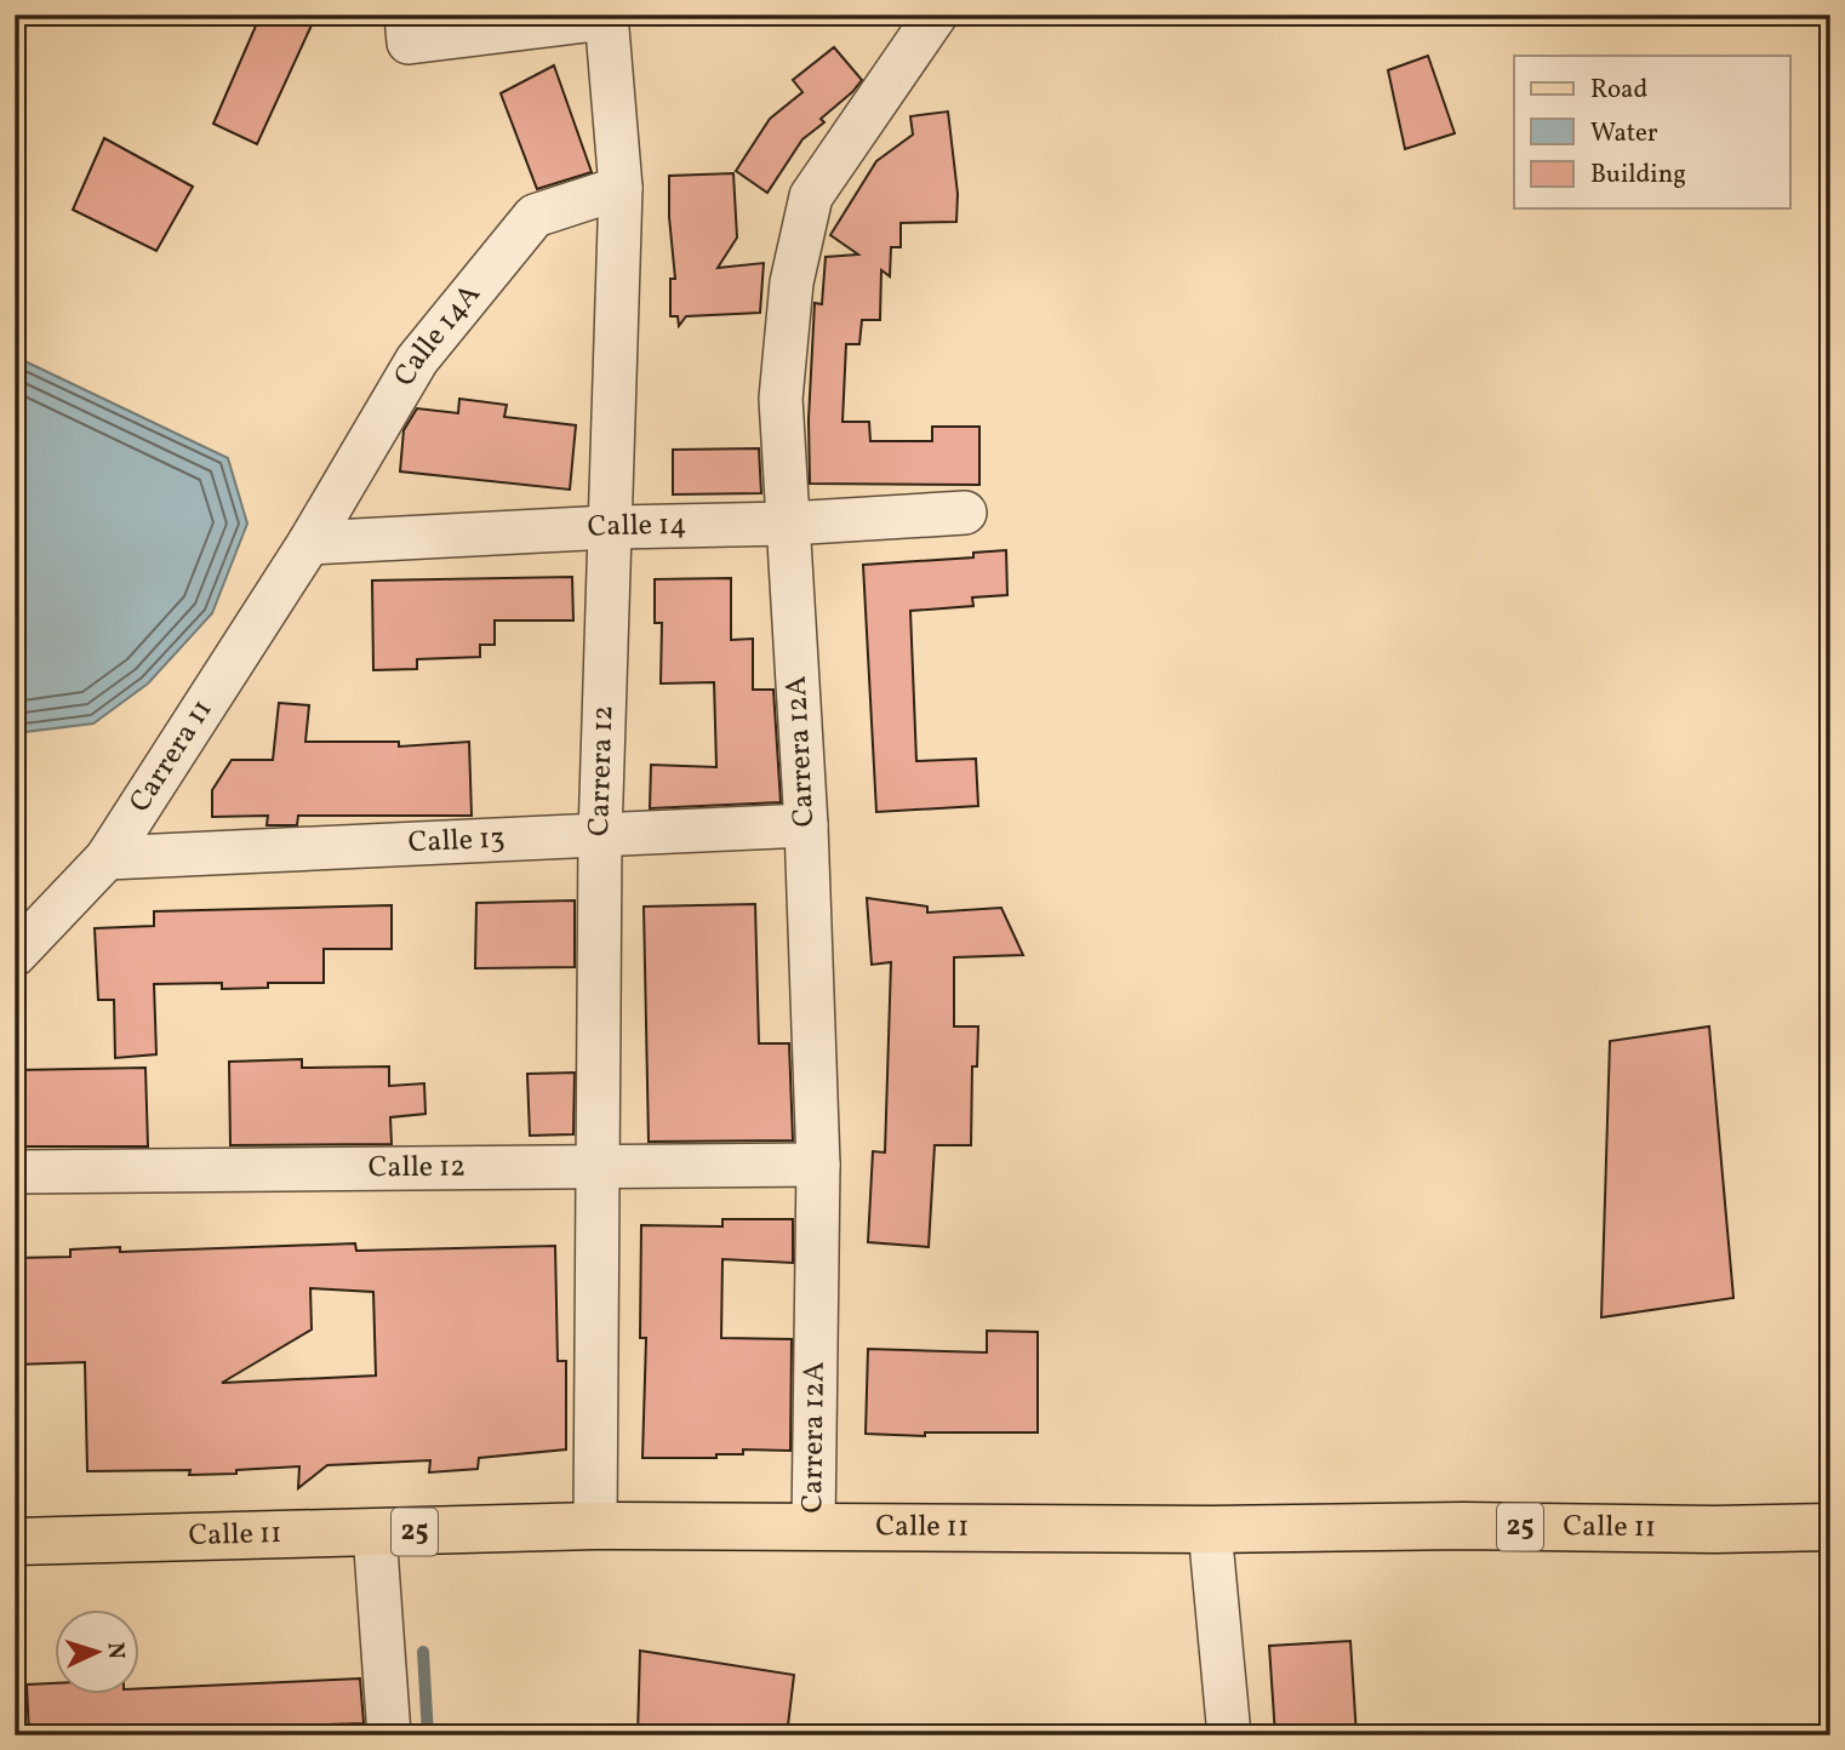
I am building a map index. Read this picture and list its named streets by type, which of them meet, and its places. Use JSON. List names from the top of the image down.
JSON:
{
  "streets": {
    "main road": ["25", "Calle 11"],
    "street": [
      "Calle 14A",
      "Calle 14",
      "Carrera 12A",
      "Carrera 11",
      "Carrera 12",
      "Calle 13",
      "Calle 12"
    ]
  },
  "crossings": [
    ["Calle 14A", "Calle 14"],
    ["Calle 14A", "Carrera 11"],
    ["Calle 14A", "Carrera 12"],
    ["Calle 14", "Carrera 12A"],
    ["Calle 14", "Carrera 11"],
    ["Calle 14", "Carrera 12"],
    ["Carrera 12A", "Calle 13"],
    ["Carrera 12A", "Calle 12"],
    ["Carrera 12A", "Calle 11"],
    ["Carrera 11", "Calle 13"],
    ["Carrera 12", "Calle 13"],
    ["Carrera 12", "Calle 12"],
    ["Carrera 12", "Calle 11"]
  ],
  "legend": ["Road", "Water", "Building"],
  "north": "right"
}
